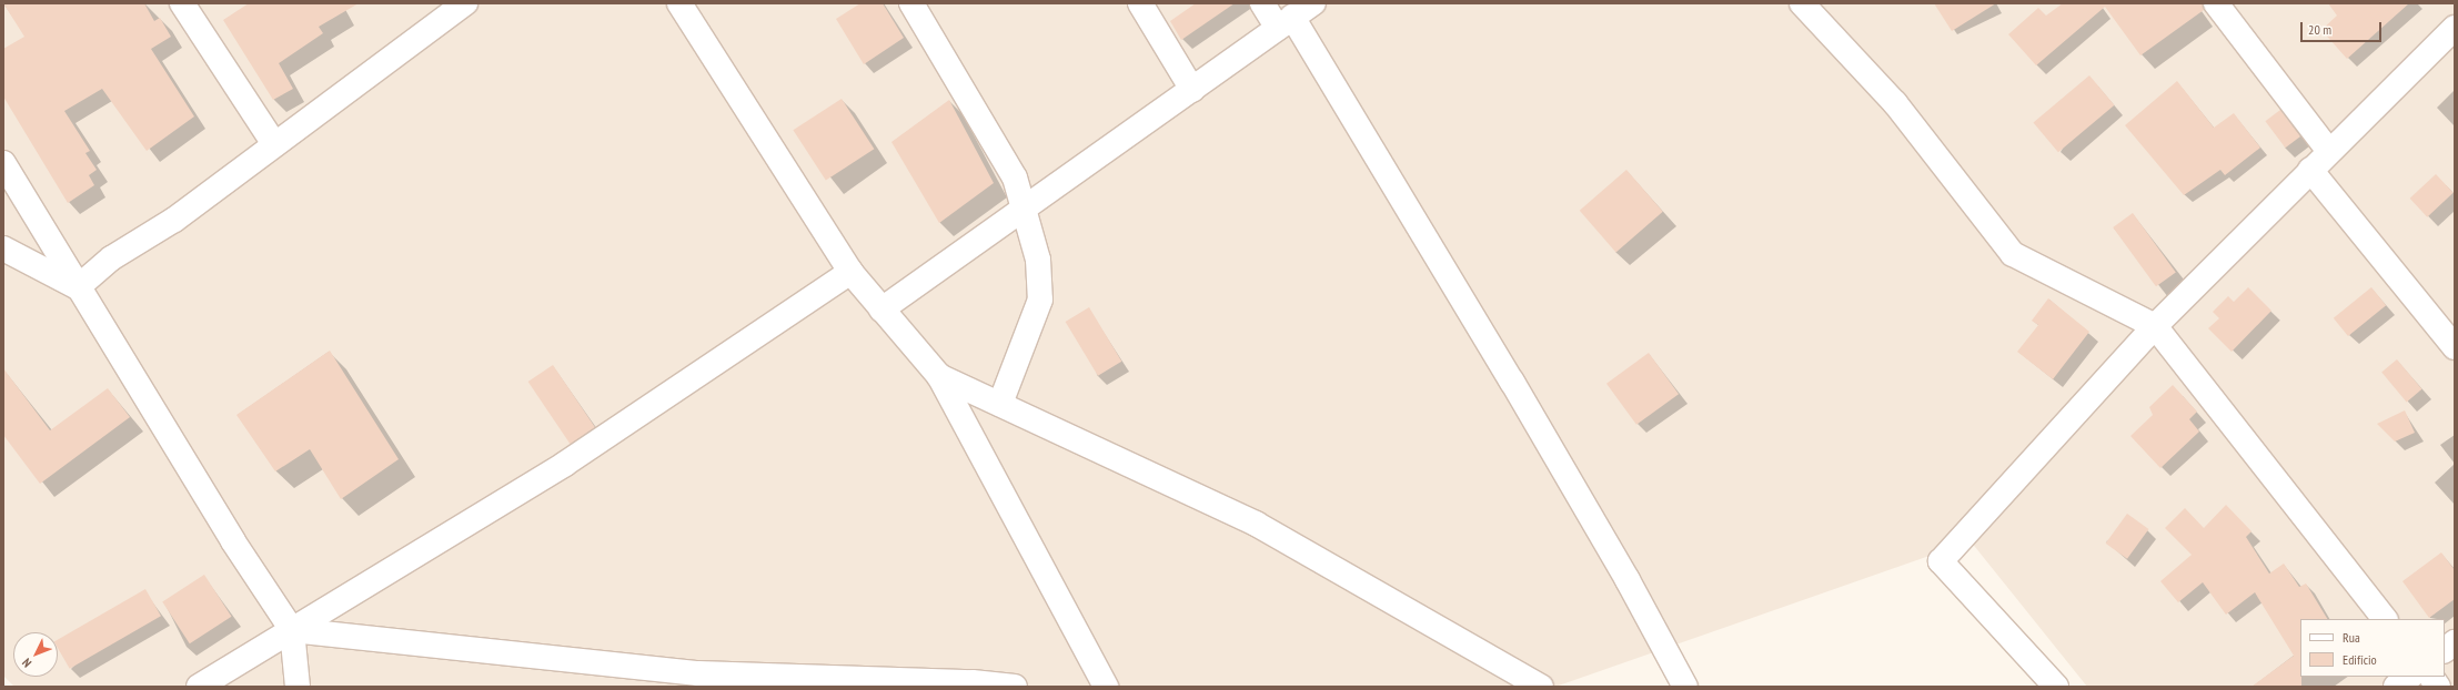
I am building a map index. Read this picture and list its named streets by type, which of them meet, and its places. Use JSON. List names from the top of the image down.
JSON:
{
  "legend": ["Rua", "Edifício"],
  "scale_bar": "20 m",
  "north": "bottom left"
}
